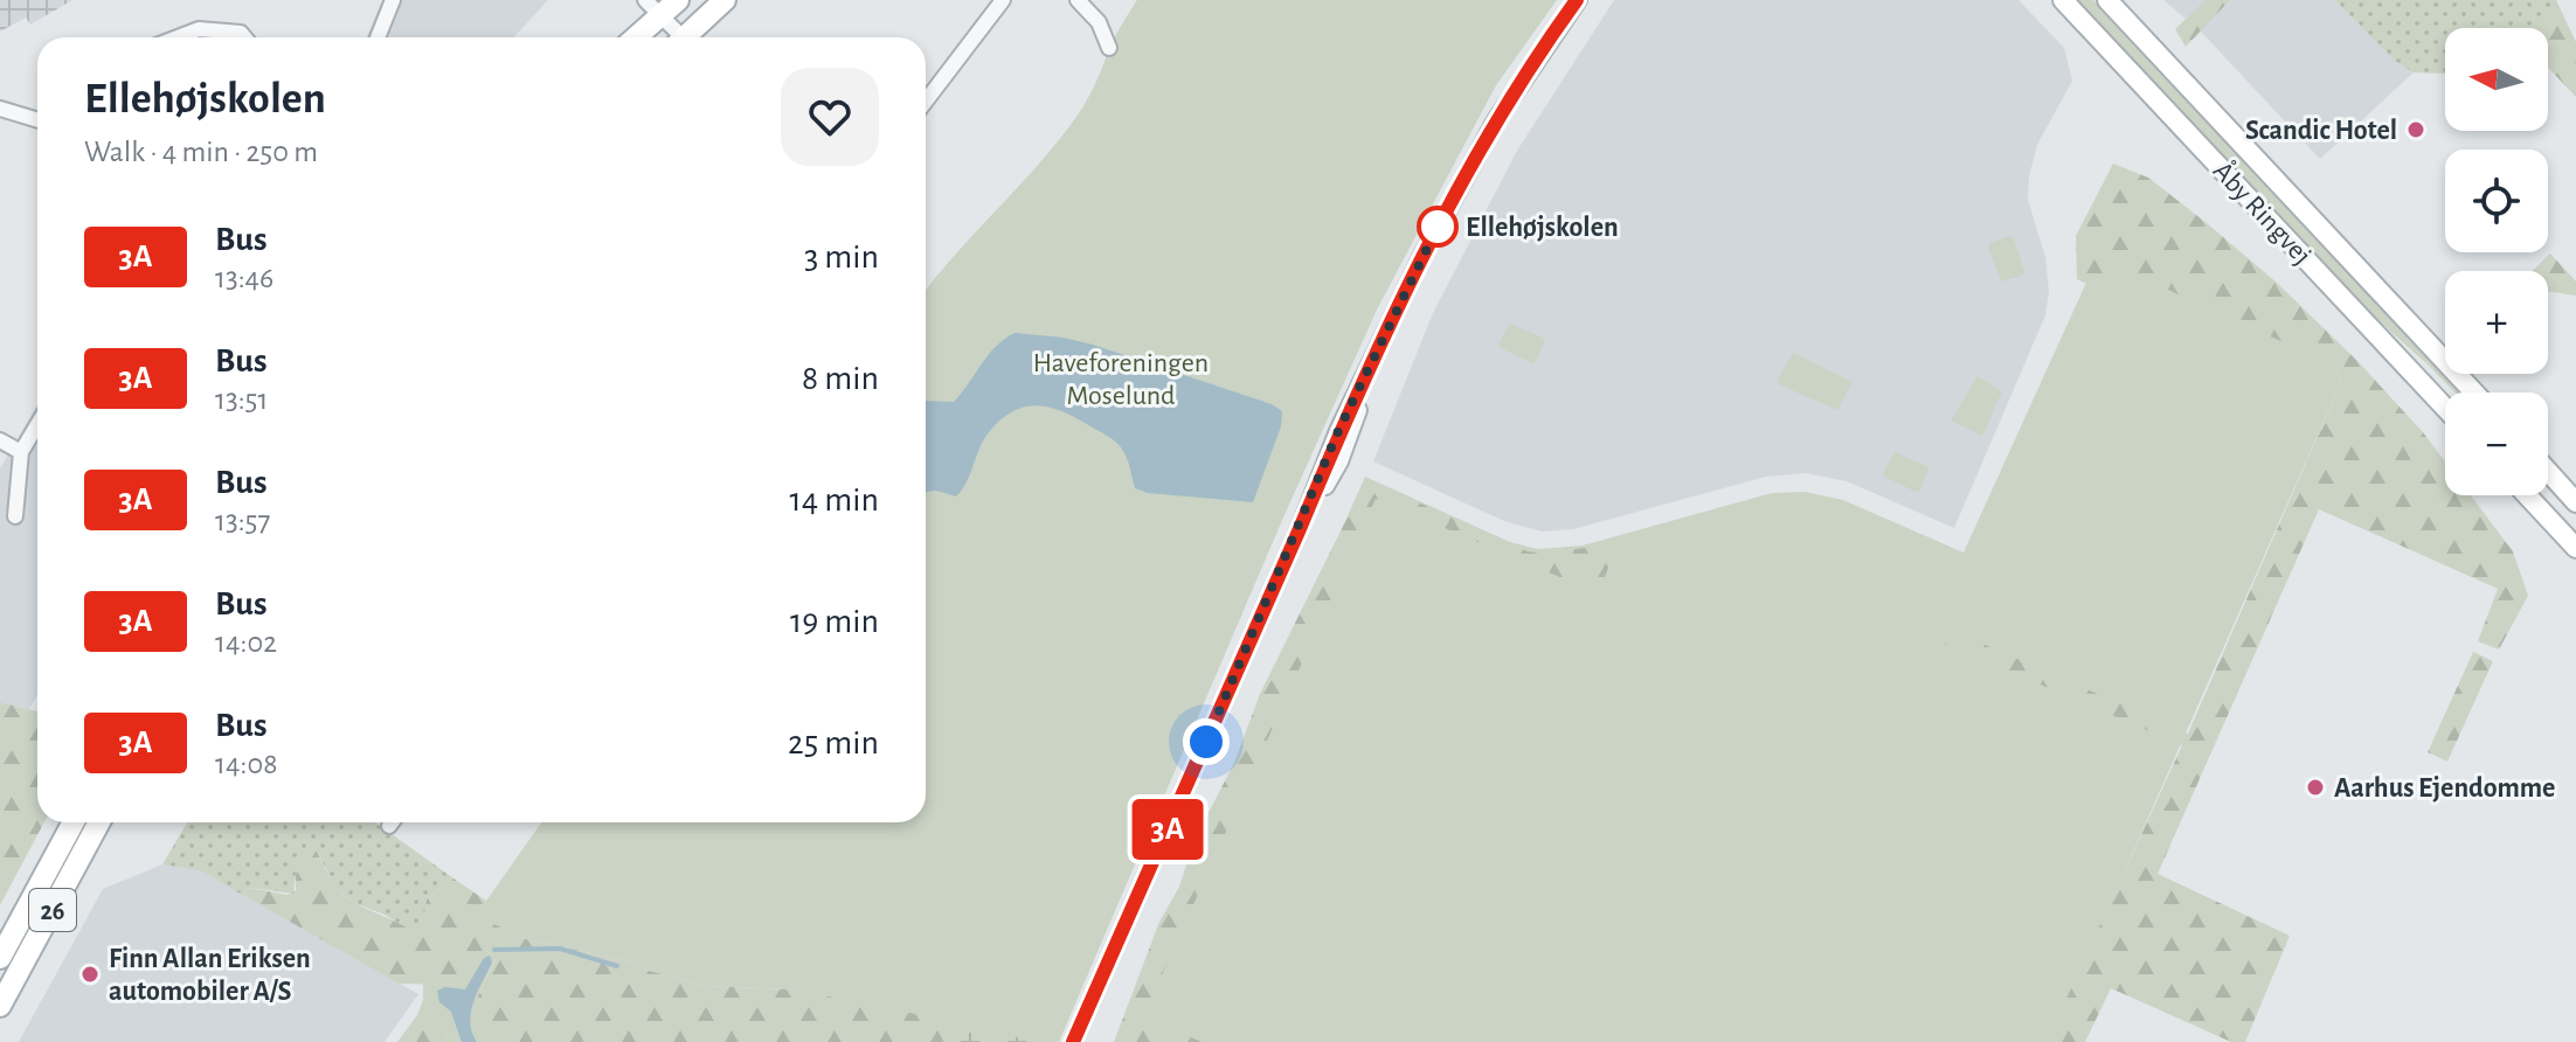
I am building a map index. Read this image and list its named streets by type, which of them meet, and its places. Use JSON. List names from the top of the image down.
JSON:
{
  "streets": {
    "main road": ["Åby Ringvej", "26"]
  },
  "parks": ["Haveforeningen Moselund"],
  "places": [
    "Scandic Hotel",
    "Ellehøjskolen",
    "Aarhus Ejendomme",
    "Finn Allan Eriksen automobiler A/S"
  ],
  "lines": ["bus line 3A"],
  "north": "left",
  "page": {
    "on_map": "3A",
    "map_buttons": ["+", "−"],
    "heading": ["Ellehøjskolen", "Walk · 4 min · 250 m"],
    "list": [
      {
        "mark": "3A",
        "name": "Bus",
        "note": "13:46",
        "value": "3 min"
      },
      {
        "mark": "3A",
        "name": "Bus",
        "note": "13:51",
        "value": "8 min"
      },
      {
        "mark": "3A",
        "name": "Bus",
        "note": "13:57",
        "value": "14 min"
      },
      {
        "mark": "3A",
        "name": "Bus",
        "note": "14:02",
        "value": "19 min"
      },
      {
        "mark": "3A",
        "name": "Bus",
        "note": "14:08",
        "value": "25 min"
      }
    ]
  }
}
